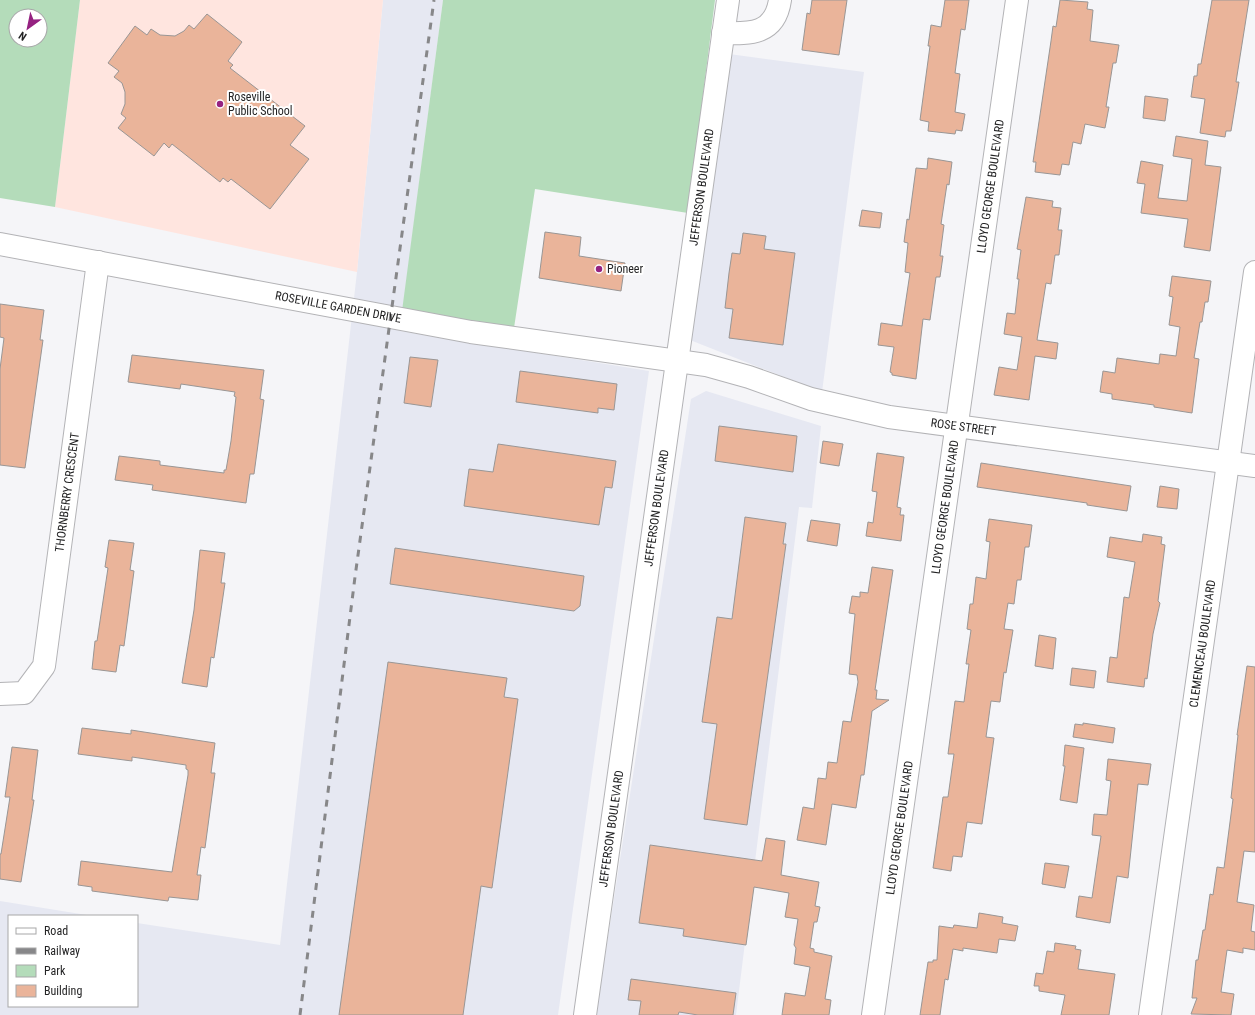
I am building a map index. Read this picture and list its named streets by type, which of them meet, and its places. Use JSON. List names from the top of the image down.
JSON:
{
  "streets": {
    "street": [
      "JEFFERSON BOULEVARD",
      "LLOYD GEORGE BOULEVARD",
      "ROSEVILLE GARDEN DRIVE",
      "ROSE STREET",
      "THORNBERRY CRESCENT",
      "CLEMENCEAU BOULEVARD"
    ]
  },
  "crossings": [
    ["JEFFERSON BOULEVARD", "ROSEVILLE GARDEN DRIVE"],
    ["JEFFERSON BOULEVARD", "ROSE STREET"],
    ["LLOYD GEORGE BOULEVARD", "ROSE STREET"],
    ["ROSEVILLE GARDEN DRIVE", "ROSE STREET"],
    ["ROSEVILLE GARDEN DRIVE", "THORNBERRY CRESCENT"],
    ["ROSE STREET", "CLEMENCEAU BOULEVARD"]
  ],
  "places": ["Roseville Public School", "Pioneer"],
  "legend": [
    "Road",
    "Railway",
    "Park",
    "Building"
  ],
  "north": "bottom left"
}
